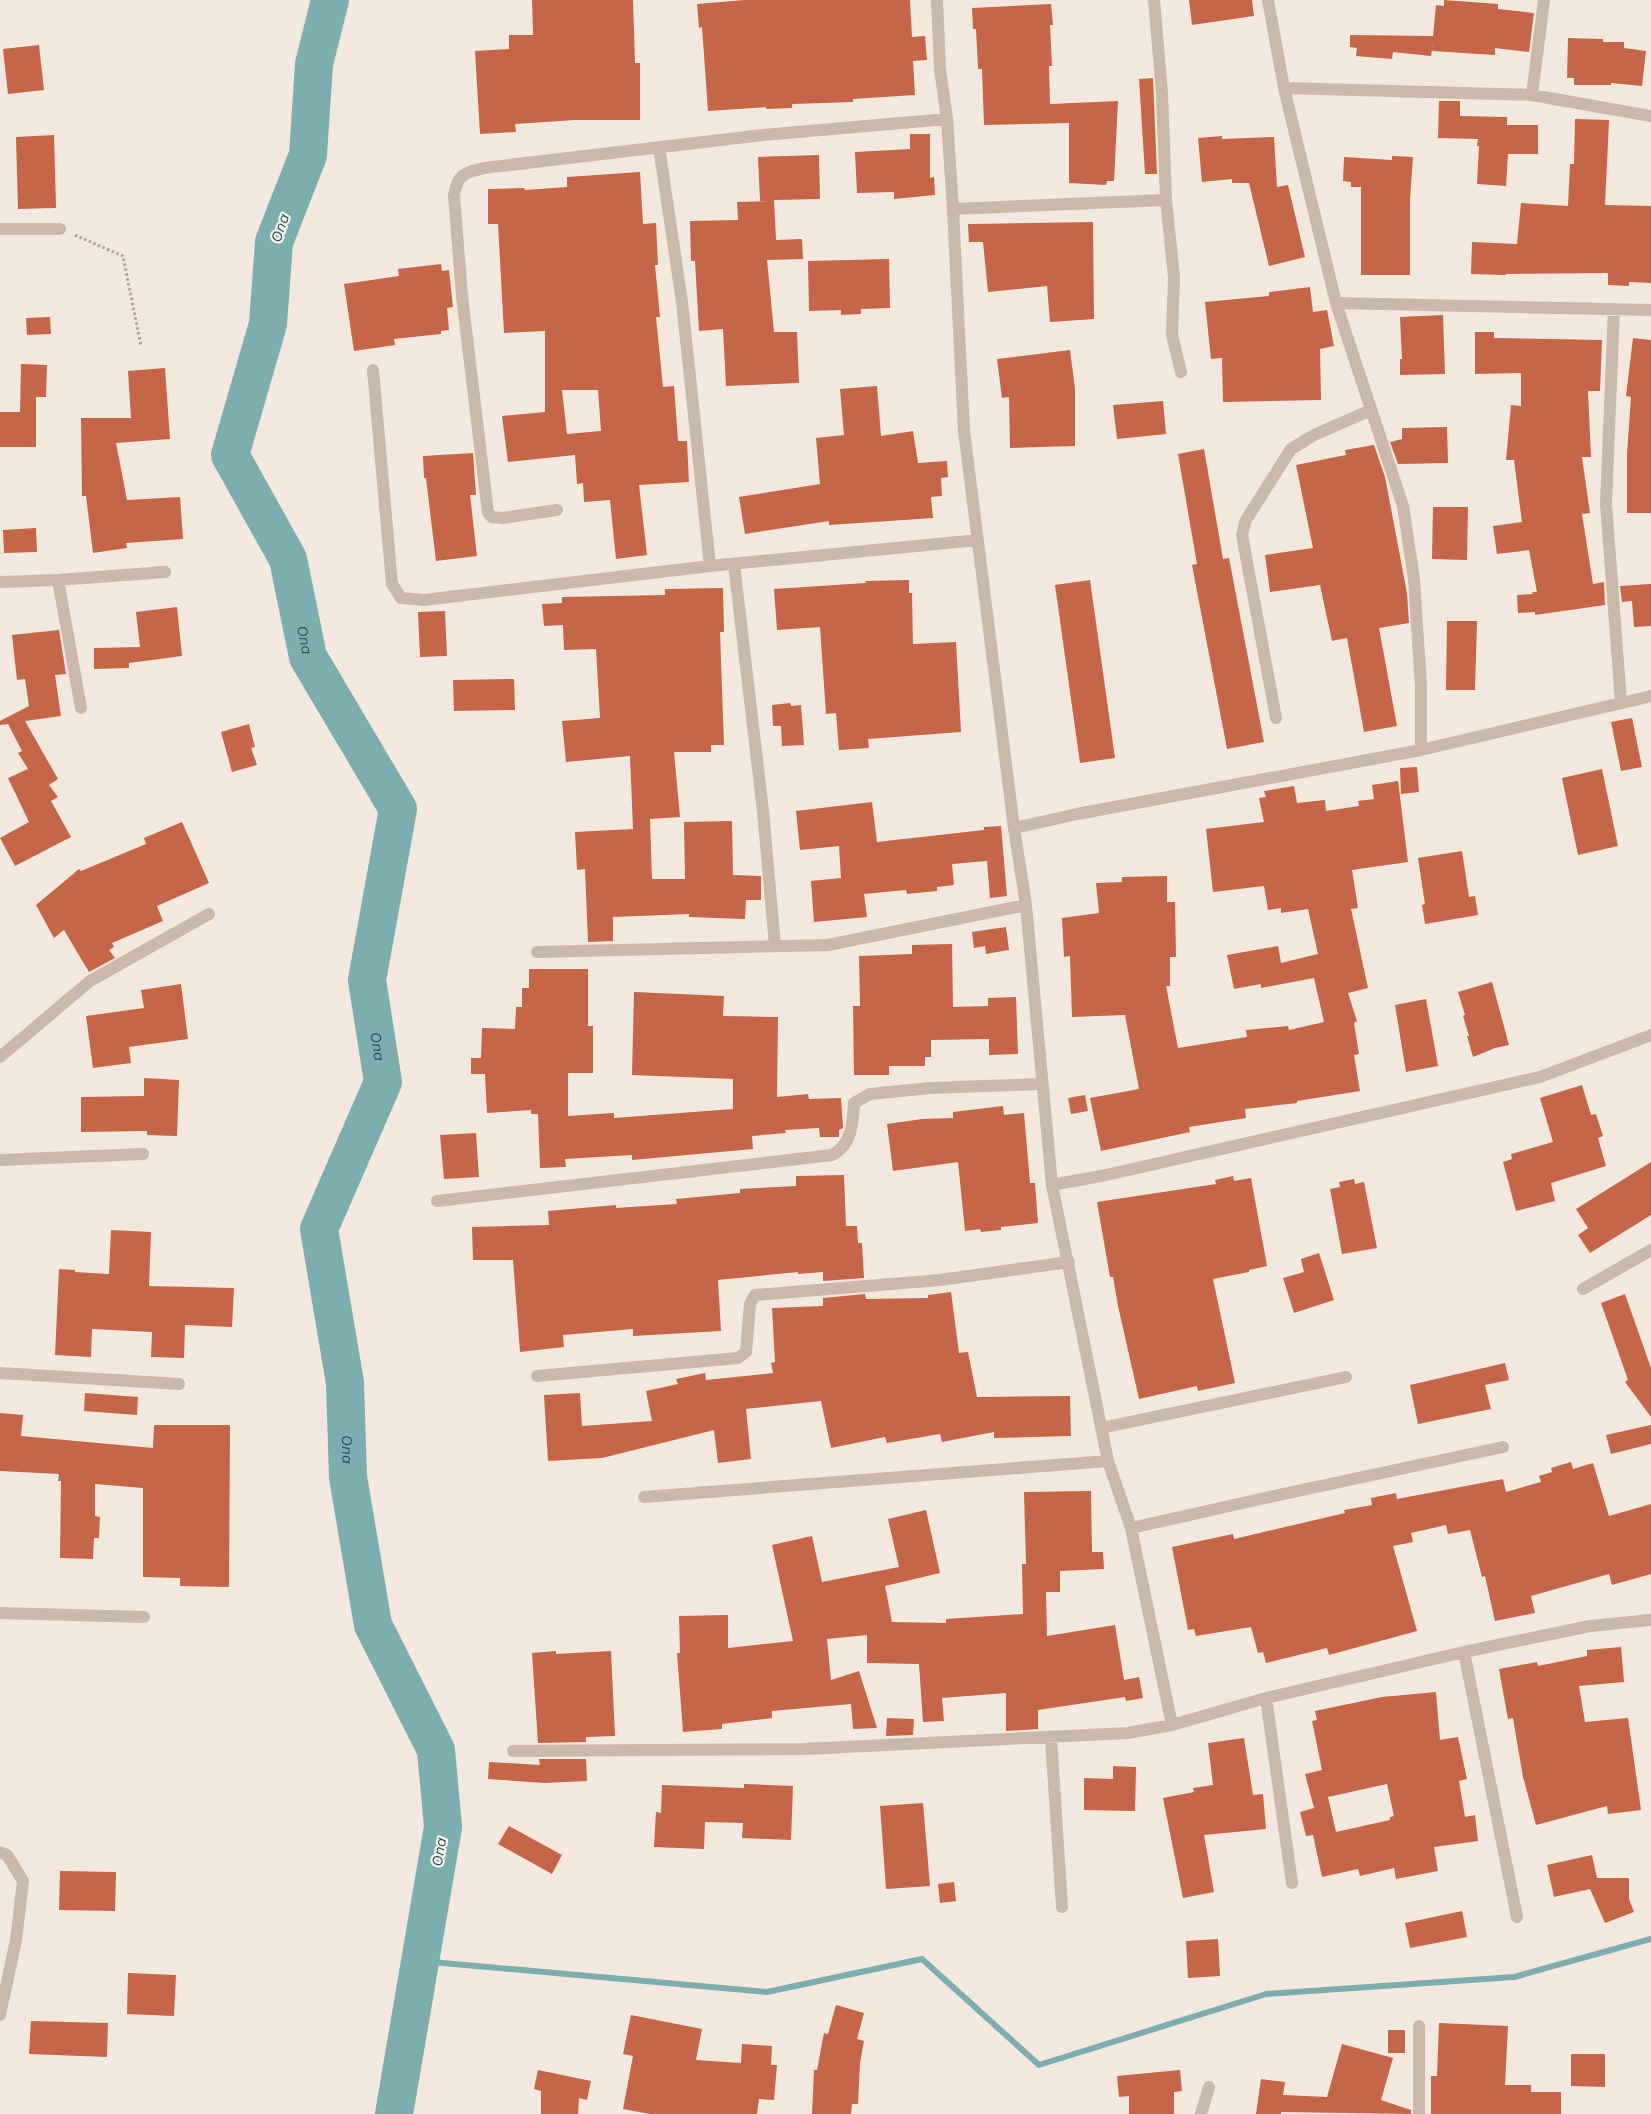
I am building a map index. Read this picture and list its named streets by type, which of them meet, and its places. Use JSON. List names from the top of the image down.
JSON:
{
  "water": ["Ona"]
}
